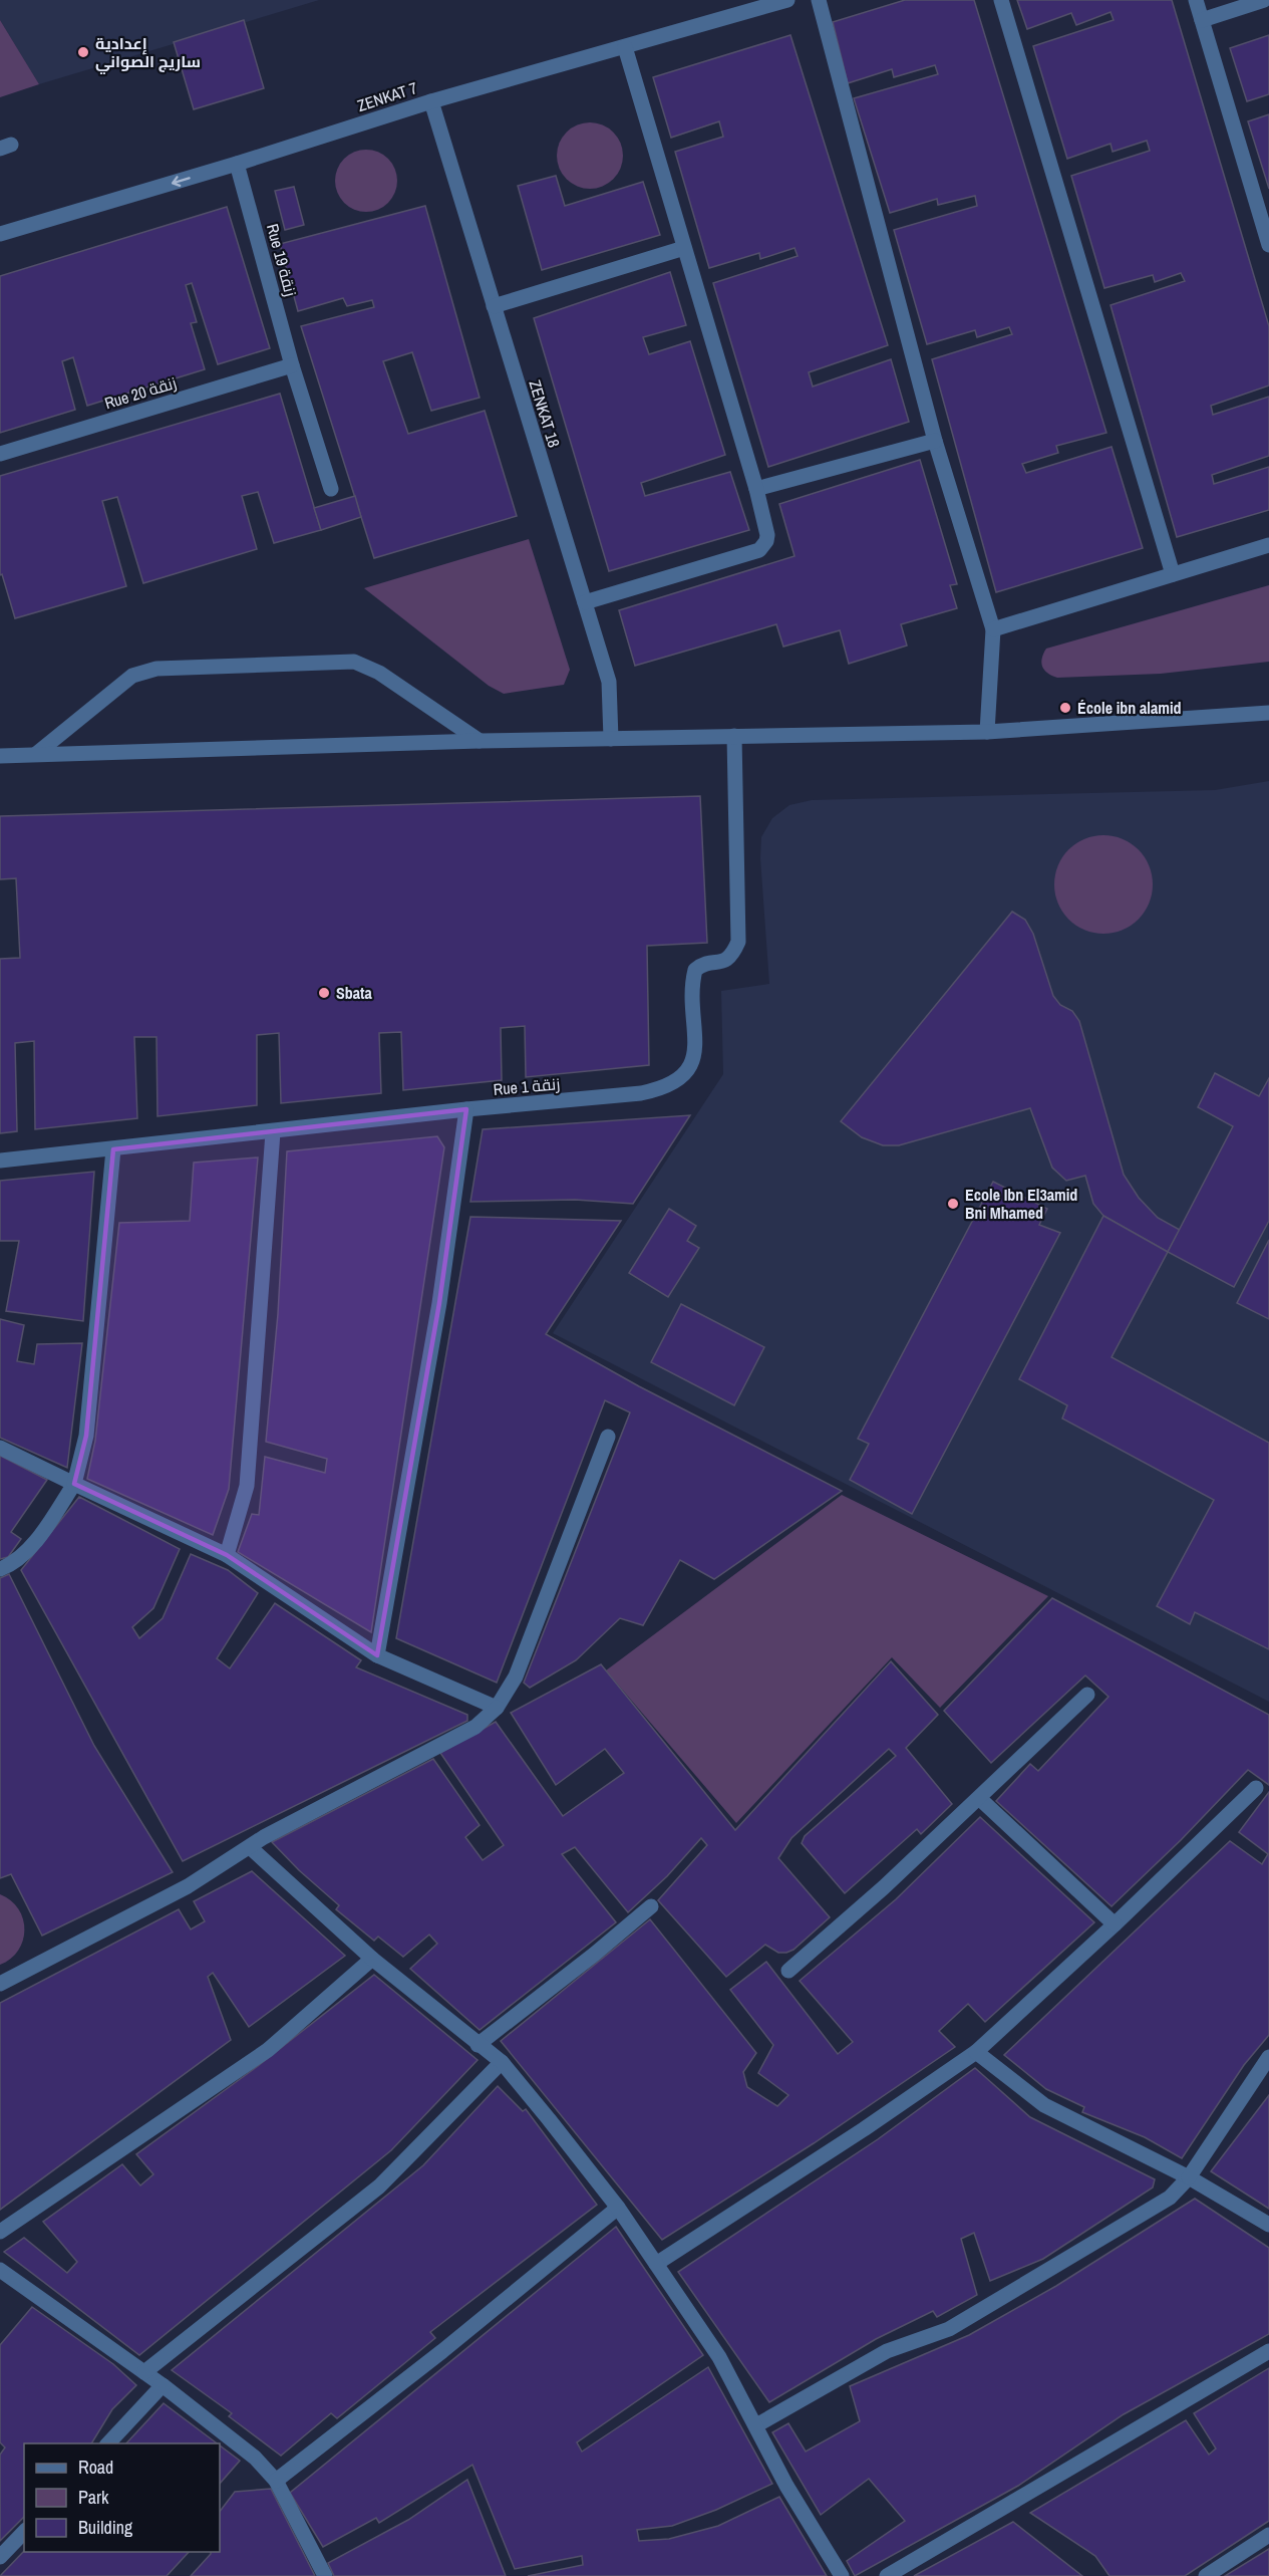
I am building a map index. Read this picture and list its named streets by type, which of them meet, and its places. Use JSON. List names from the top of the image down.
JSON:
{
  "streets": {
    "street": [
      "ZENKAT 7",
      "Rue 19 زنقة",
      "Rue 20 زنقة",
      "ZENKAT 18",
      "Rue 1 زنقة"
    ]
  },
  "crossings": [
    ["ZENKAT 7", "Rue 19 زنقة"],
    ["ZENKAT 7", "ZENKAT 18"],
    ["Rue 19 زنقة", "Rue 20 زنقة"]
  ],
  "places": [
    "إعدادية ساريج الصواني",
    "École ibn alamid",
    "Sbata",
    "Ecole Ibn El3amid Bni Mhamed"
  ],
  "legend": ["Road", "Park", "Building"]
}
